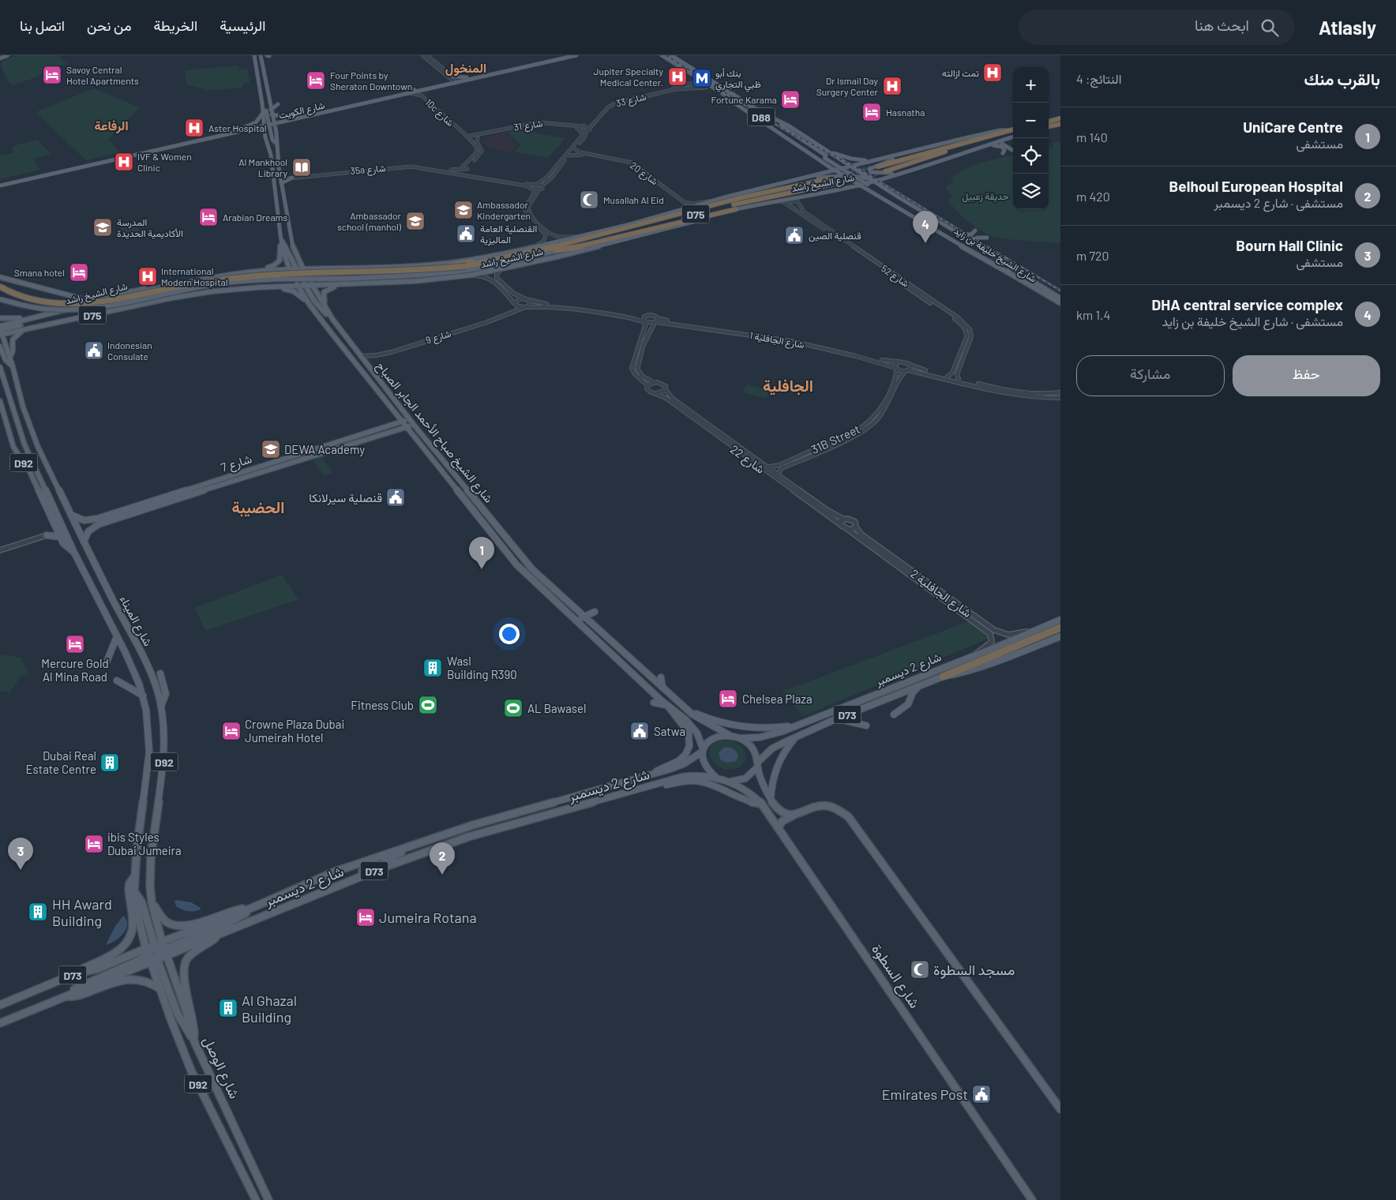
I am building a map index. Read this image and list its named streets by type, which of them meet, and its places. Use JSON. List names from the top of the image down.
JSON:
{
  "streets": {
    "highway": ["شارع الشيخ راشد", "D75"],
    "main road": [
      "شارع الكويت",
      "D88",
      "شارع الشيخ خليفة بن زايد",
      "شارع الشيخ صباح الأحمد الجابر الصباح",
      "D92",
      "شارع 7",
      "شارع الميناء",
      "شارع 2 ديسمبر",
      "D73",
      "شارع السطوة",
      "شارع الوصل"
    ],
    "street": [
      "شارع 33",
      "10c شارع",
      "شارع 31",
      "35a شارع",
      "شارع 20",
      "شارع 52",
      "شارع 9",
      "شارع الجافلية 1",
      "31B Street",
      "شارع 22",
      "شارع الجافلية 2"
    ]
  },
  "crossings": [
    ["شارع 33", "شارع 31"],
    ["شارع 33", "شارع الشيخ خليفة بن زايد"],
    ["شارع الكويت", "10c شارع"],
    ["شارع الكويت", "شارع الشيخ صباح الأحمد الجابر الصباح"],
    ["10c شارع", "شارع 31"],
    ["35a شارع", "شارع الشيخ صباح الأحمد الجابر الصباح"],
    ["شارع 20", "شارع الشيخ راشد"],
    ["شارع الشيخ راشد", "شارع 52"],
    ["شارع الشيخ راشد", "شارع الشيخ صباح الأحمد الجابر الصباح"],
    ["شارع الشيخ راشد", "شارع الميناء"],
    ["شارع 9", "شارع الشيخ صباح الأحمد الجابر الصباح"],
    ["شارع الجافلية 1", "31B Street"],
    ["شارع الشيخ صباح الأحمد الجابر الصباح", "شارع 7"],
    ["شارع الشيخ صباح الأحمد الجابر الصباح", "شارع 2 ديسمبر"],
    ["شارع الشيخ صباح الأحمد الجابر الصباح", "شارع السطوة"],
    ["31B Street", "شارع 22"],
    ["شارع 22", "شارع الجافلية 2"],
    ["D92", "شارع الميناء"],
    ["D92", "شارع 2 ديسمبر"],
    ["D92", "شارع الوصل"],
    ["شارع 7", "شارع الميناء"],
    ["شارع الجافلية 2", "شارع 2 ديسمبر"],
    ["شارع الميناء", "شارع 2 ديسمبر"],
    ["شارع الميناء", "شارع الوصل"],
    ["شارع 2 ديسمبر", "شارع السطوة"],
    ["شارع 2 ديسمبر", "شارع الوصل"]
  ],
  "districts": [
    "المنخول",
    "الرفاعة",
    "الجافلية",
    "الحضيبة"
  ],
  "parks": ["حديقة زعبيل"],
  "places": {
    "hospital": [
      "تمت ازالته",
      "Jupiter Specialty Medical Center.",
      "Dr Ismail Day Surgery Center",
      "Aster Hospital",
      "IVF & Women Clinic",
      "International Modern Hospital"
    ],
    "hotel": [
      "Savoy Central Hotel Apartments",
      "Four Points by Sheraton Downtown",
      "Fortune Karama",
      "Hasnatha",
      "Arabian Dreams",
      "Smana hotel",
      "Mercure Gold Al Mina Road",
      "Chelsea Plaza",
      "Crowne Plaza Dubai Jumeirah Hotel",
      "ibis Styles Dubai Jumeira",
      "Jumeira Rotana"
    ],
    "metro station": ["بنك أبو ظبي التجاري"],
    "library": ["Al Mankhool Library"],
    "mosque": ["Musallah Al Eid", "مسجد السطوة"],
    "school or university": [
      "Ambassador Kindergarten",
      "Ambassador school (manhol)",
      "المدرسة الأكاديمية الحديدة",
      "DEWA Academy"
    ],
    "public building": [
      "القنصلية العامة الماليزية",
      "قنصلية الصين",
      "Indonesian Consulate",
      "قنصلية سيرلانكا",
      "Satwa",
      "Emirates Post"
    ],
    "building": [
      "Wasl Building R390",
      "Dubai Real Estate Centre",
      "HH Award Building",
      "Al Ghazal Building"
    ],
    "sports": ["Fitness Club", "AL Bawasel"]
  },
  "page": {
    "header": "Atlasly",
    "search": "ابحث هنا",
    "nav": [
      "الرئيسية",
      "الخريطة",
      "من نحن",
      "اتصل بنا"
    ],
    "heading": ["بالقرب منك", "النتائج: 4"],
    "map_buttons": ["+", "−"],
    "list": [
      {
        "mark": "1",
        "name": "UniCare Centre",
        "note": "مستشفى",
        "value": "140 m"
      },
      {
        "mark": "2",
        "name": "Belhoul European Hospital",
        "note": "مستشفى · شارع 2 ديسمبر",
        "value": "420 m"
      },
      {
        "mark": "3",
        "name": "Bourn Hall Clinic",
        "note": "مستشفى",
        "value": "720 m"
      },
      {
        "mark": "4",
        "name": "DHA central service complex",
        "note": "مستشفى · شارع الشيخ خليفة بن زايد",
        "value": "1.4 km"
      }
    ],
    "pins": [
      "4",
      "1",
      "3",
      "2"
    ],
    "buttons": ["حفظ", "مشاركة"]
  }
}
